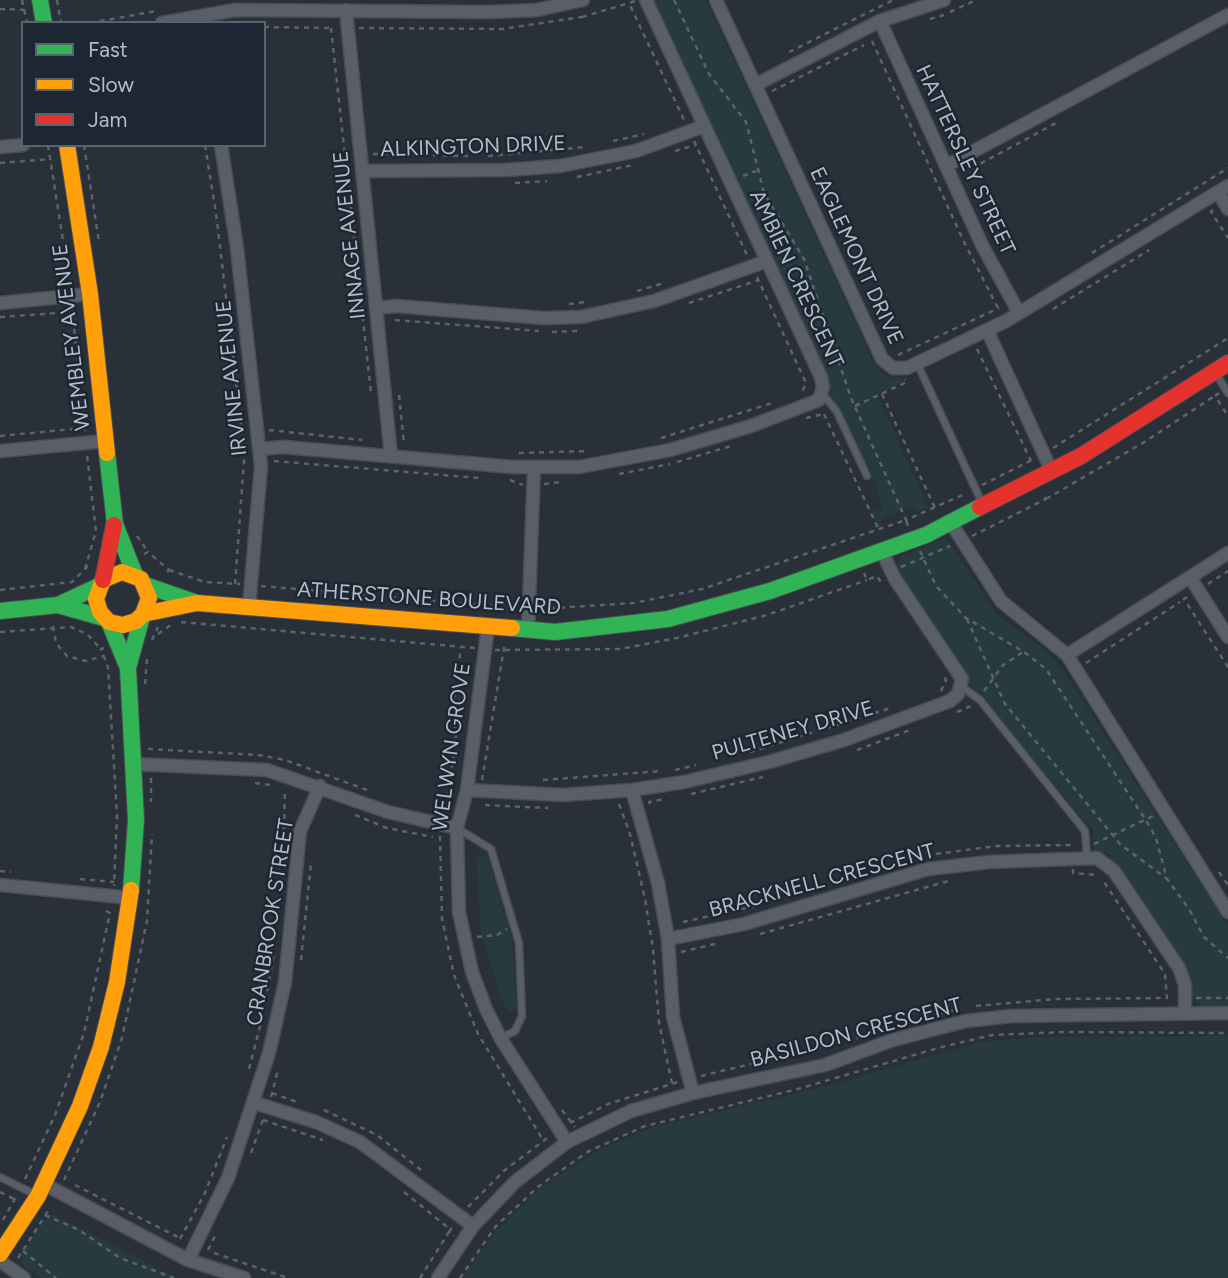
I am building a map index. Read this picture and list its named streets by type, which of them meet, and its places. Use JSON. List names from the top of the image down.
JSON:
{
  "streets": {
    "street": [
      "ALKINGTON DRIVE",
      "HATTERSLEY STREET",
      "INNAGE AVENUE",
      "EAGLEMONT DRIVE",
      "AMBIEN CRESCENT",
      "WEMBLEY AVENUE",
      "IRVINE AVENUE",
      "ATHERSTONE BOULEVARD",
      "PULTENEY DRIVE",
      "WELWYN GROVE",
      "BRACKNELL CRESCENT",
      "CRANBROOK STREET",
      "BASILDON CRESCENT"
    ]
  },
  "crossings": [
    ["ALKINGTON DRIVE", "INNAGE AVENUE"],
    ["ALKINGTON DRIVE", "AMBIEN CRESCENT"],
    ["HATTERSLEY STREET", "EAGLEMONT DRIVE"],
    ["INNAGE AVENUE", "AMBIEN CRESCENT"],
    ["AMBIEN CRESCENT", "IRVINE AVENUE"],
    ["WEMBLEY AVENUE", "ATHERSTONE BOULEVARD"],
    ["IRVINE AVENUE", "ATHERSTONE BOULEVARD"],
    ["ATHERSTONE BOULEVARD", "WELWYN GROVE"],
    ["PULTENEY DRIVE", "WELWYN GROVE"],
    ["WELWYN GROVE", "BASILDON CRESCENT"]
  ],
  "legend": ["Fast", "Slow", "Jam"]
}
